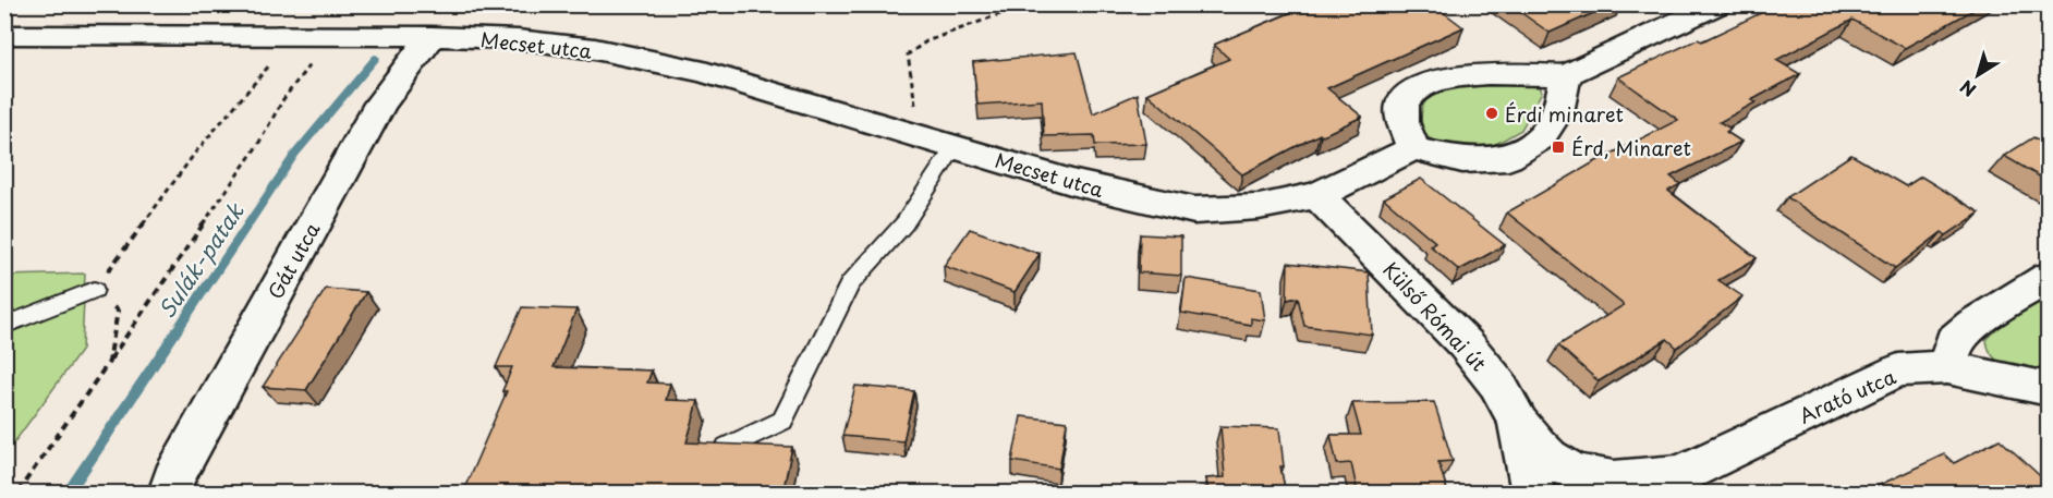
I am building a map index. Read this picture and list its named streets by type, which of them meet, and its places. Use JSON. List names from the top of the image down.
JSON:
{
  "streets": {
    "street": [
      "Mecset utca",
      "Gát utca",
      "Külső Római út",
      "Arató utca"
    ]
  },
  "crossings": [
    ["Mecset utca", "Gát utca"],
    ["Mecset utca", "Külső Római út"],
    ["Külső Római út", "Arató utca"]
  ],
  "water": ["Sulák-patak"],
  "places": {
    "other": ["Érdi minaret"],
    "transit": ["Érd, Minaret"]
  },
  "north": "bottom left"
}
